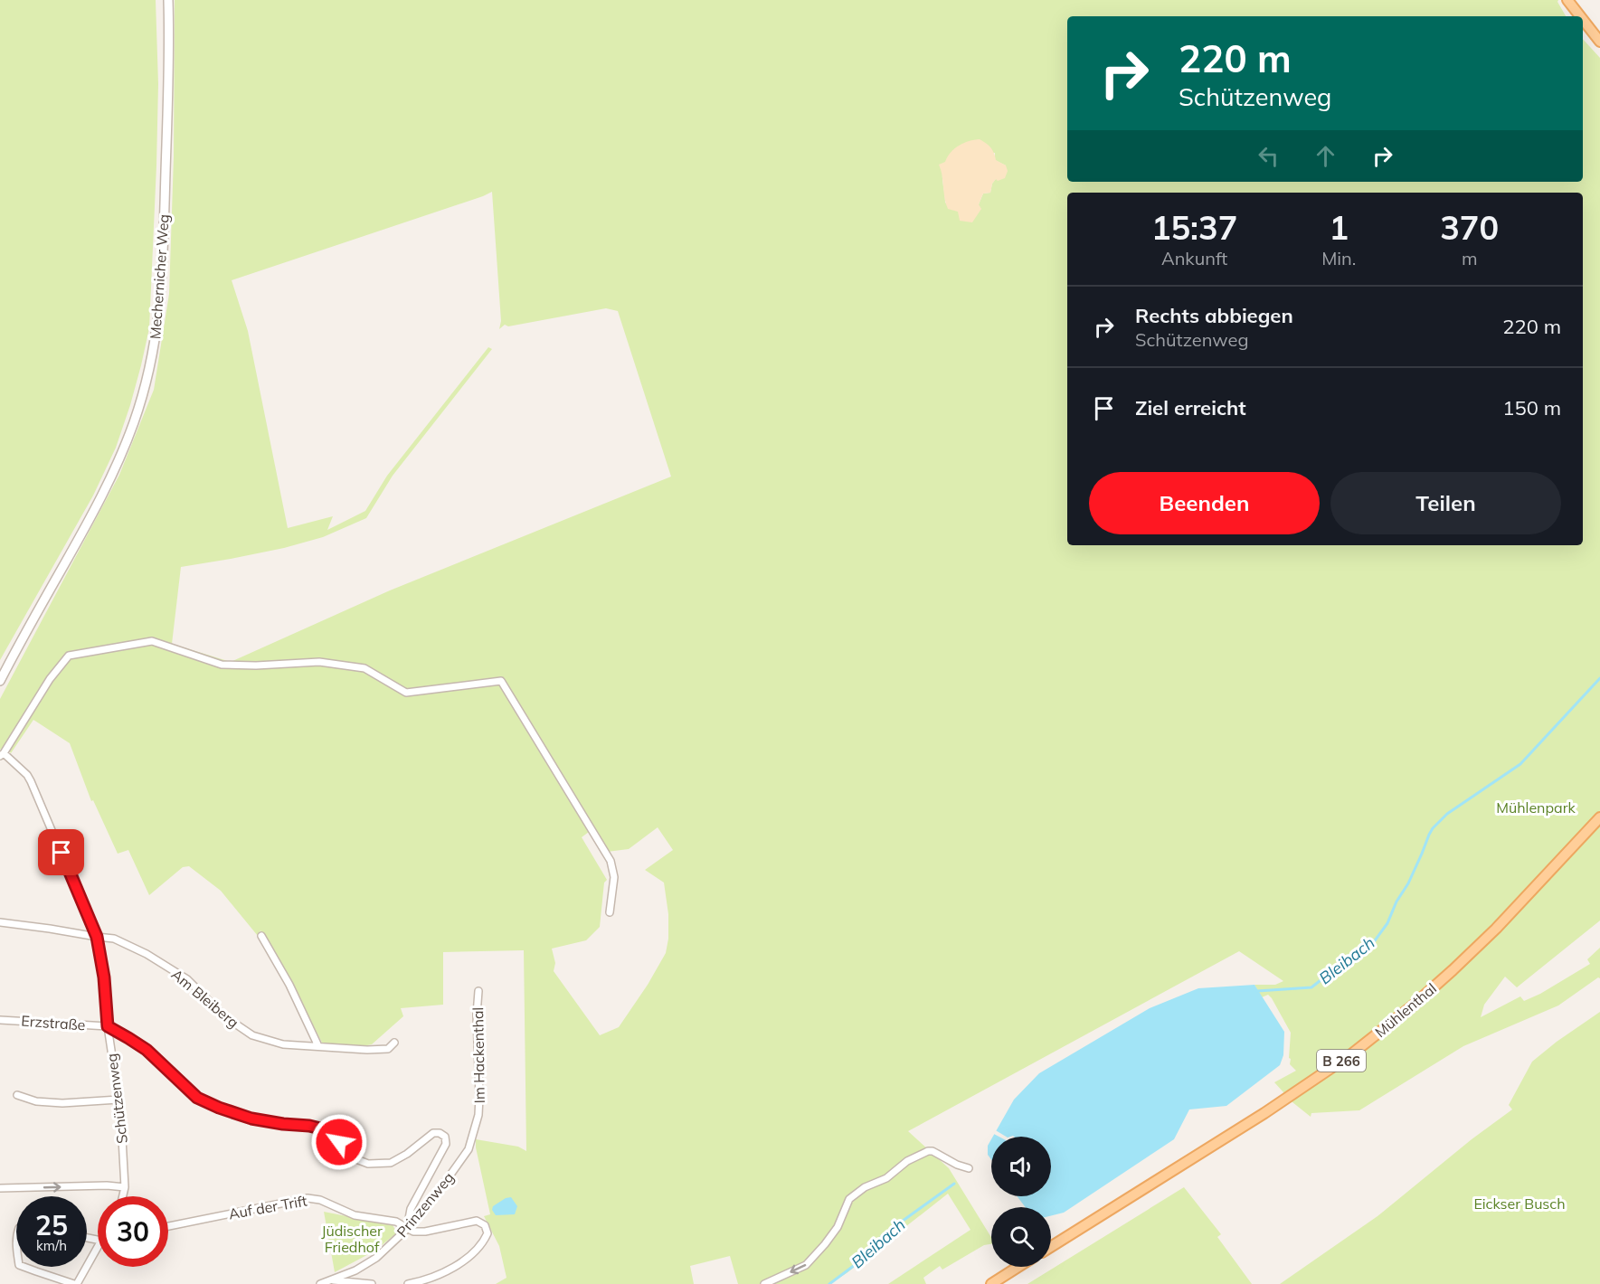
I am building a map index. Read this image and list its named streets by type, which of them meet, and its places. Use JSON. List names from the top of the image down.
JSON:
{
  "streets": {
    "main road": ["Mühlenthal", "B 266"],
    "street": [
      "Mechernicher Weg",
      "Am Bleiberg",
      "Erzstraße",
      "Im Hackenthal",
      "Schützenweg",
      "Prinzenweg",
      "Auf der Trift"
    ]
  },
  "crossings": [
    ["Am Bleiberg", "Schützenweg"],
    ["Erzstraße", "Schützenweg"],
    ["Im Hackenthal", "Prinzenweg"],
    ["Prinzenweg", "Auf der Trift"]
  ],
  "water": ["Bleibach"],
  "parks": ["Mühlenpark", "Eickser Busch", "Jüdischer Friedhof"],
  "page": {
    "turn": ["220 m", "Schützenweg"],
    "eta": [
      "15:37",
      "Ankunft",
      "1",
      "Min.",
      "370",
      "m"
    ],
    "list": [
      {
        "name": "Rechts abbiegen",
        "note": "Schützenweg",
        "value": "220 m"
      },
      {
        "name": "Ziel erreicht",
        "value": "150 m"
      }
    ],
    "buttons": ["Beenden", "Teilen"],
    "speed": "25 km/h",
    "limit": "30"
  }
}
